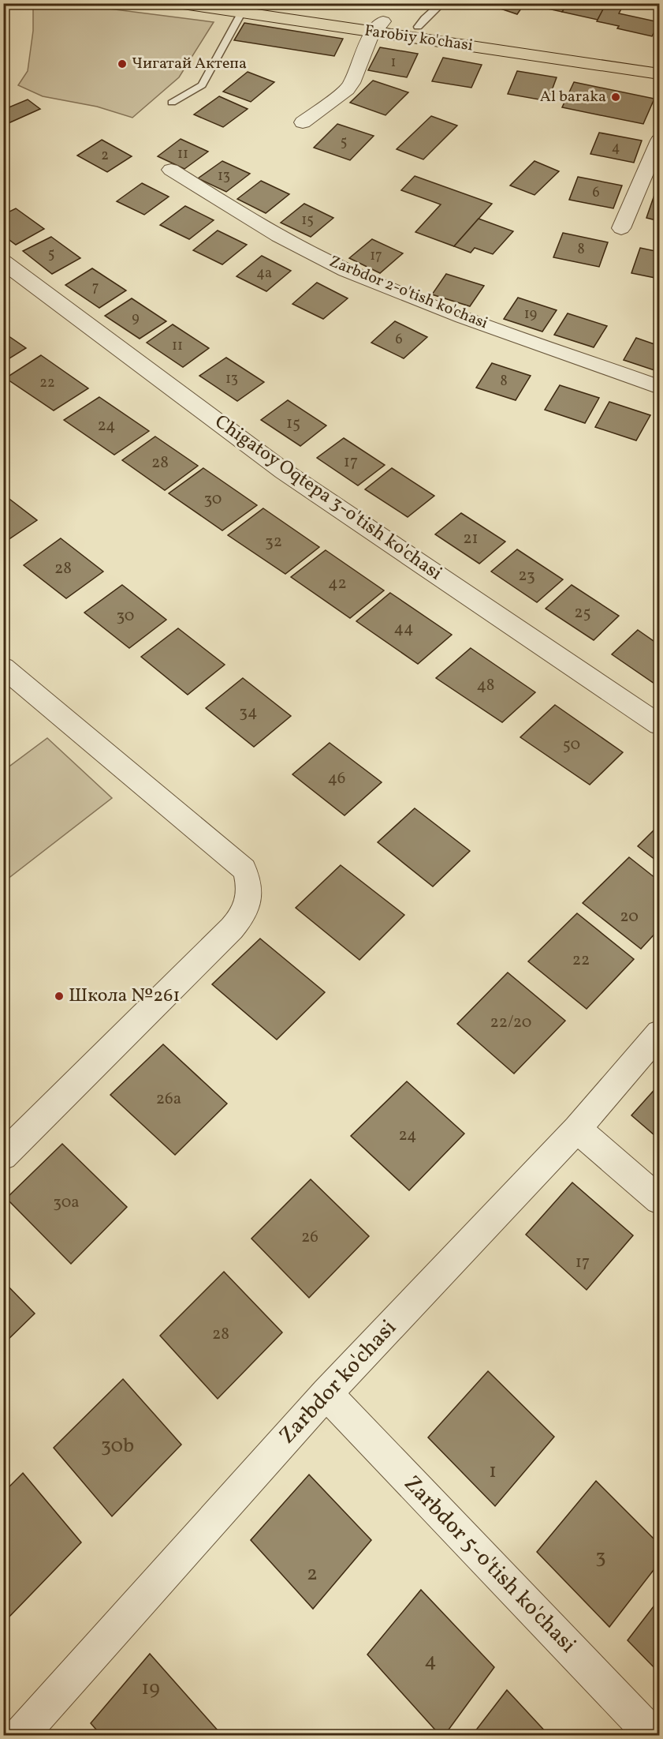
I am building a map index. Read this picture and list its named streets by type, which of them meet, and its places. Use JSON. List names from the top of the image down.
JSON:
{
  "streets": {
    "main road": ["Farobiy ko'chasi"],
    "street": [
      "Zarbdor 2-o'tish ko'chasi",
      "Chigatoy Oqtepa 3-o'tish ko'chasi",
      "Zarbdor ko'chasi",
      "Zarbdor 5-o'tish ko'chasi"
    ]
  },
  "crossings": [
    ["Zarbdor ko'chasi", "Zarbdor 5-o'tish ko'chasi"]
  ],
  "places": ["Чигатай Актепа", "Al baraka", "Школа №261"],
  "house_numbers": [
    "1",
    "5",
    "4",
    "11",
    "2",
    "13",
    "6",
    "15",
    "8",
    "5",
    "17",
    "4a",
    "7",
    "19",
    "9",
    "6",
    "11",
    "13",
    "8",
    "22",
    "15",
    "24",
    "17",
    "28",
    "30",
    "21",
    "32",
    "28",
    "23",
    "42",
    "25",
    "30",
    "44",
    "48",
    "34",
    "50",
    "46",
    "20",
    "22",
    "22/20",
    "26a",
    "24",
    "30a",
    "26",
    "17",
    "28",
    "30b",
    "1",
    "3",
    "2",
    "4",
    "19"
  ]
}
